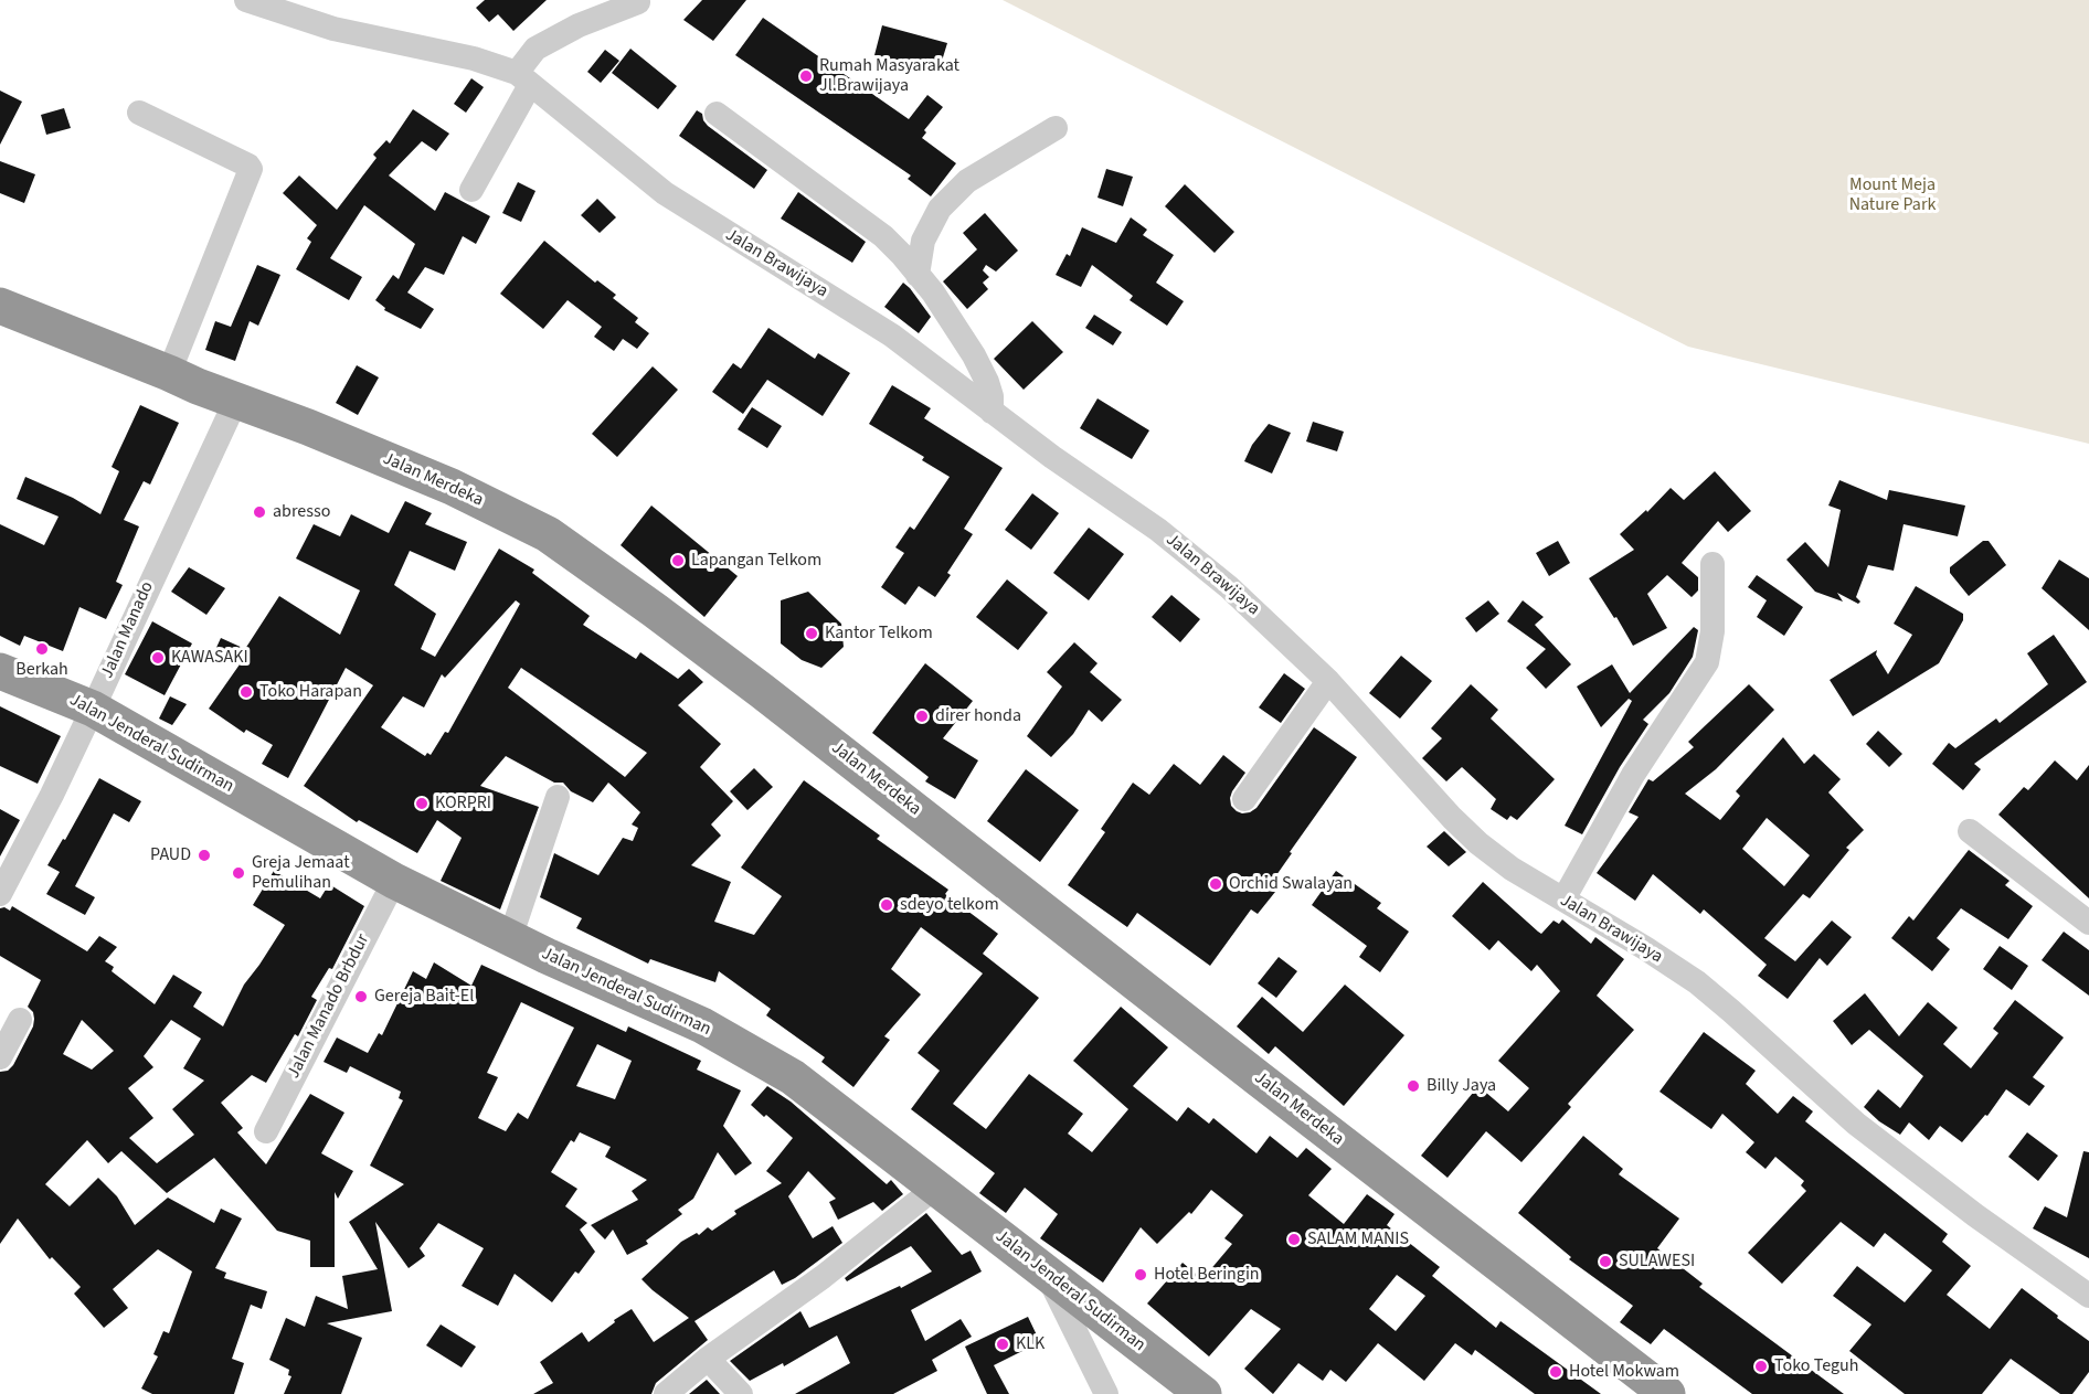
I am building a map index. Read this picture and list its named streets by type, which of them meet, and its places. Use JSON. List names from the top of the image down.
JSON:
{
  "streets": {
    "highway": ["Jalan Merdeka", "Jalan Jenderal Sudirman"],
    "street": ["Jalan Brawijaya", "Jalan Manado", "Jalan Manado Brbdur"]
  },
  "crossings": [
    ["Jalan Merdeka", "Jalan Manado"],
    ["Jalan Manado", "Jalan Jenderal Sudirman"],
    ["Jalan Jenderal Sudirman", "Jalan Manado Brbdur"]
  ],
  "parks": ["Mount Meja Nature Park"],
  "places": [
    "Rumah Masyarakat Jl.Brawijaya",
    "abresso",
    "Lapangan Telkom",
    "Kantor Telkom",
    "Berkah",
    "KAWASAKI",
    "Toko Harapan",
    "direr honda",
    "KORPRI",
    "PAUD",
    "Greja Jemaat Pemulihan",
    "Orchid Swalayan",
    "sdeyo telkom",
    "Gereja Bait-El",
    "Billy Jaya",
    "SALAM MANIS",
    "SULAWESI",
    "Hotel Beringin",
    "KLK",
    "Toko Teguh",
    "Hotel Mokwam"
  ]
}
